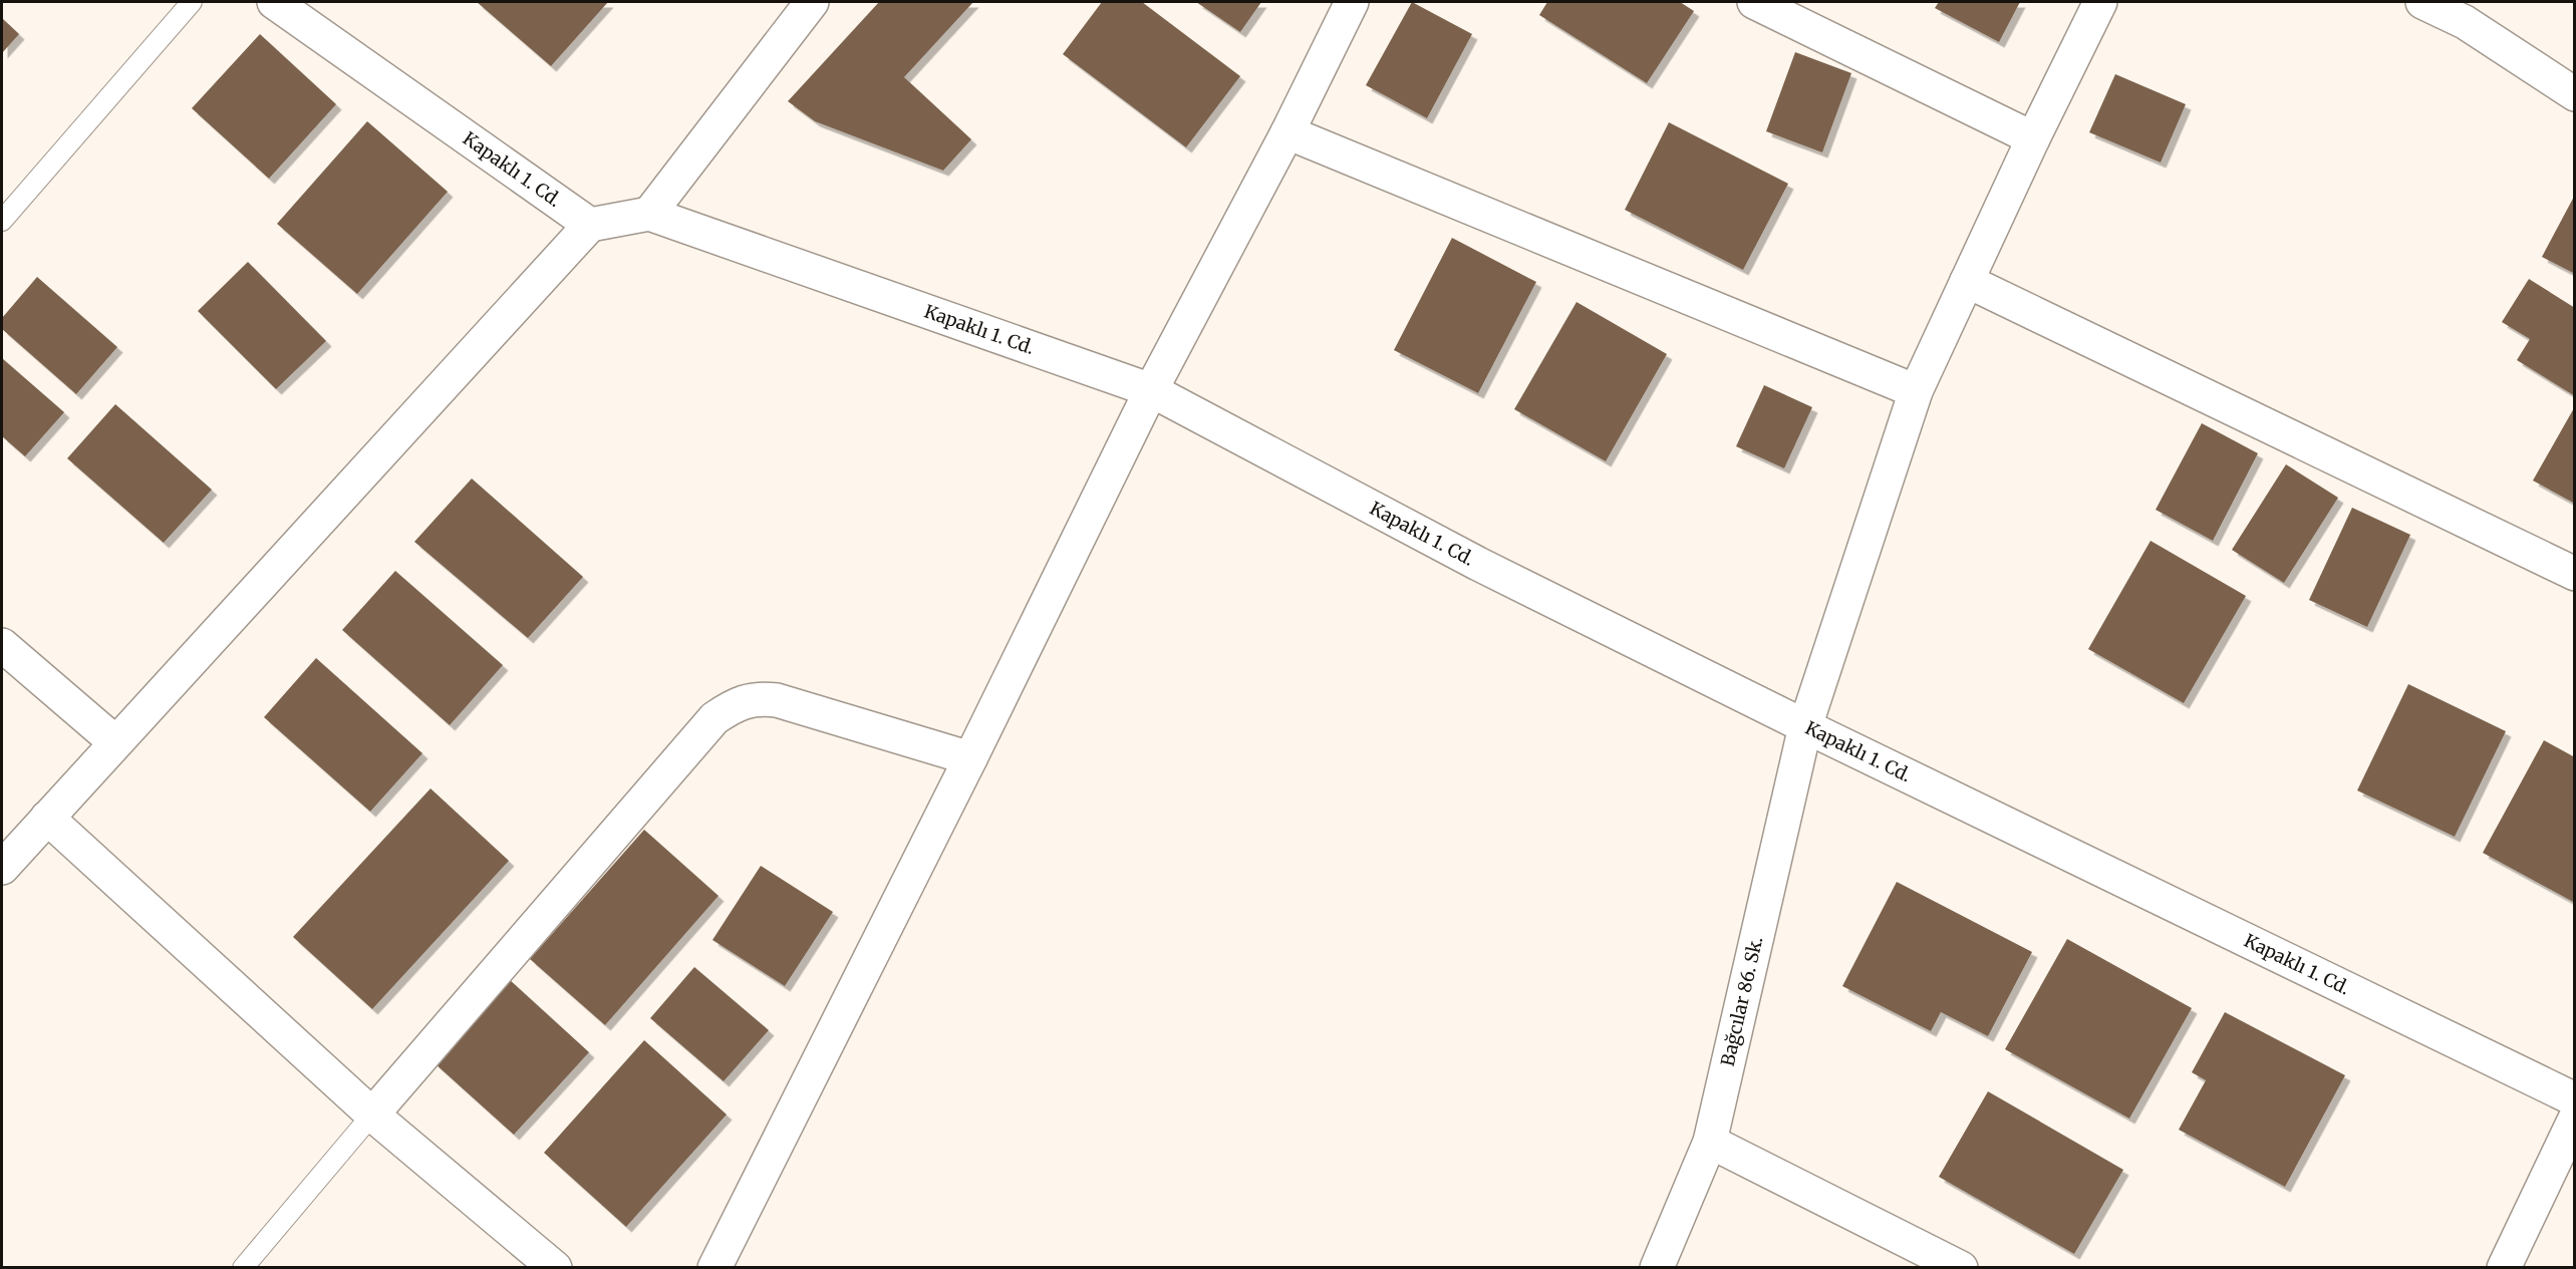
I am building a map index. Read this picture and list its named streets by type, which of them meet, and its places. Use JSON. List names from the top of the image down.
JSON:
{
  "streets": {
    "street": ["Kapaklı 1. Cd.", "Bağcılar 86. Sk."]
  },
  "crossings": [
    ["Kapaklı 1. Cd.", "Bağcılar 86. Sk."]
  ]
}
